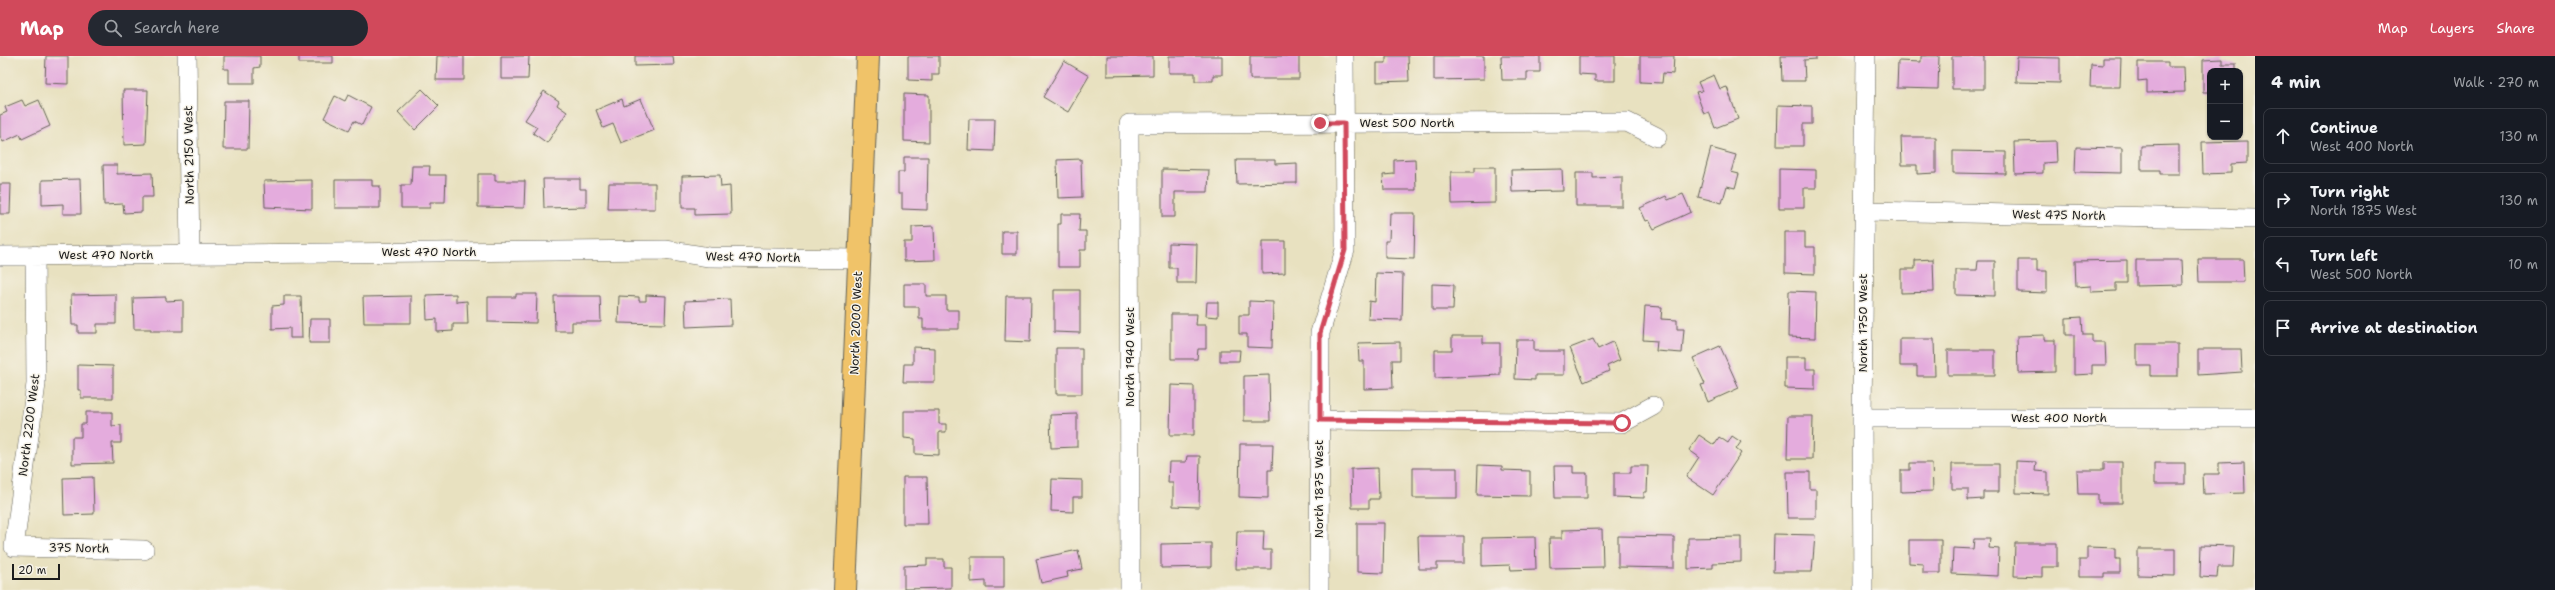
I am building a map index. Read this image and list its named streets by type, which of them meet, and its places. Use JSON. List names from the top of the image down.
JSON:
{
  "streets": {
    "main road": ["North 2000 West"],
    "street": [
      "West 500 North",
      "North 2150 West",
      "West 475 North",
      "West 470 North",
      "North 1750 West",
      "North 1940 West",
      "West 400 North",
      "North 2200 West",
      "North 1875 West",
      "375 North"
    ]
  },
  "crossings": [
    ["West 500 North", "North 1940 West"],
    ["West 500 North", "North 1875 West"],
    ["North 2150 West", "West 470 North"],
    ["West 475 North", "North 1750 West"],
    ["West 470 North", "North 2000 West"],
    ["West 470 North", "North 2200 West"],
    ["North 1750 West", "West 400 North"],
    ["North 2200 West", "375 North"]
  ],
  "scale_bar": "20 m",
  "page": {
    "header": "Map",
    "search": "Search here",
    "nav": ["Map", "Layers", "Share"],
    "heading": ["4 min", "Walk · 270 m"],
    "map_buttons": ["+", "−"],
    "list": [
      ["Continue", "West 400 North", "130 m"],
      ["Turn right", "North 1875 West", "130 m"],
      ["Turn left", "West 500 North", "10 m"],
      "Arrive at destination"
    ],
    "scale": "20 m"
  }
}
